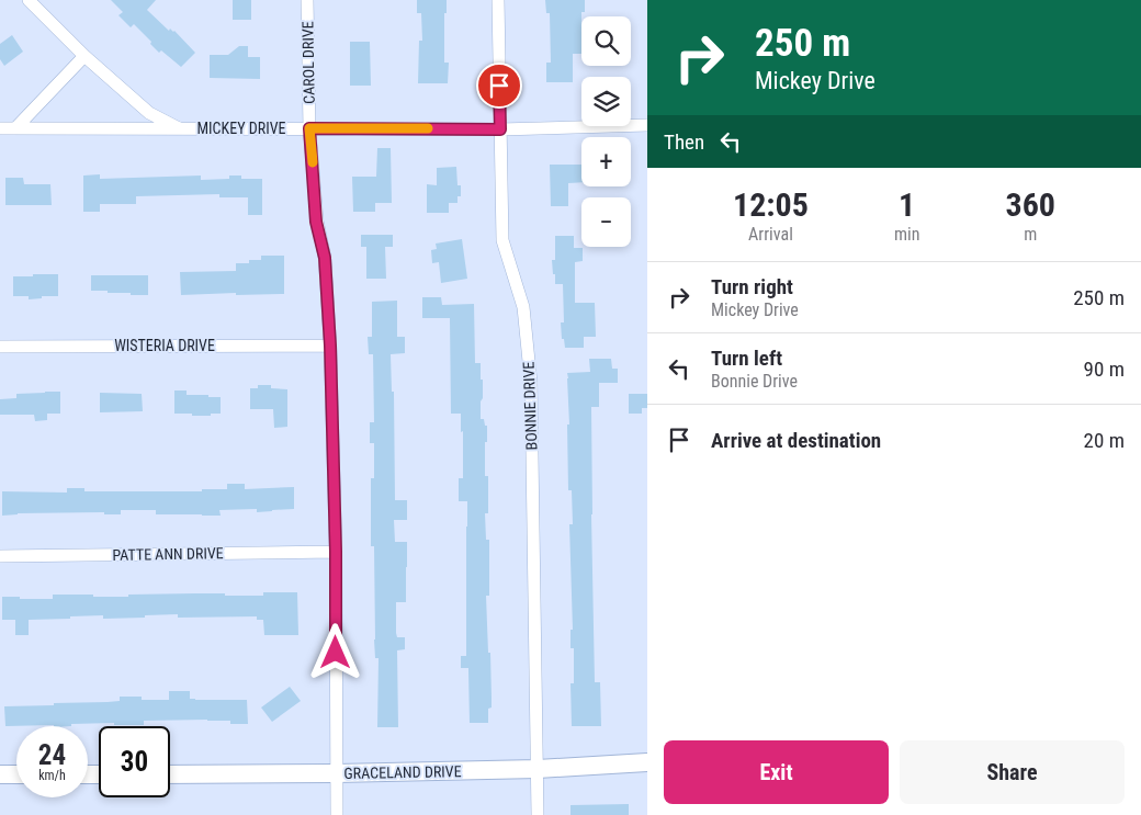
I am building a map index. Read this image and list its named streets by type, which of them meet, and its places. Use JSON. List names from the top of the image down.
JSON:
{
  "streets": {
    "street": [
      "CAROL DRIVE",
      "MICKEY DRIVE",
      "WISTERIA DRIVE",
      "BONNIE DRIVE",
      "PATTE ANN DRIVE",
      "GRACELAND DRIVE"
    ]
  },
  "crossings": [
    ["CAROL DRIVE", "MICKEY DRIVE"],
    ["CAROL DRIVE", "WISTERIA DRIVE"],
    ["CAROL DRIVE", "PATTE ANN DRIVE"],
    ["CAROL DRIVE", "GRACELAND DRIVE"],
    ["MICKEY DRIVE", "BONNIE DRIVE"],
    ["BONNIE DRIVE", "GRACELAND DRIVE"]
  ],
  "page": {
    "turn": ["250 m", "Mickey Drive"],
    "map_buttons": ["+", "−"],
    "then": "Then",
    "eta": [
      "12:05",
      "Arrival",
      "1",
      "min",
      "360",
      "m"
    ],
    "list": [
      {
        "name": "Turn right",
        "note": "Mickey Drive",
        "value": "250 m"
      },
      {
        "name": "Turn left",
        "note": "Bonnie Drive",
        "value": "90 m"
      },
      {
        "name": "Arrive at destination",
        "value": "20 m"
      }
    ],
    "speed": "24 km/h",
    "limit": "30",
    "buttons": ["Exit", "Share"]
  }
}
